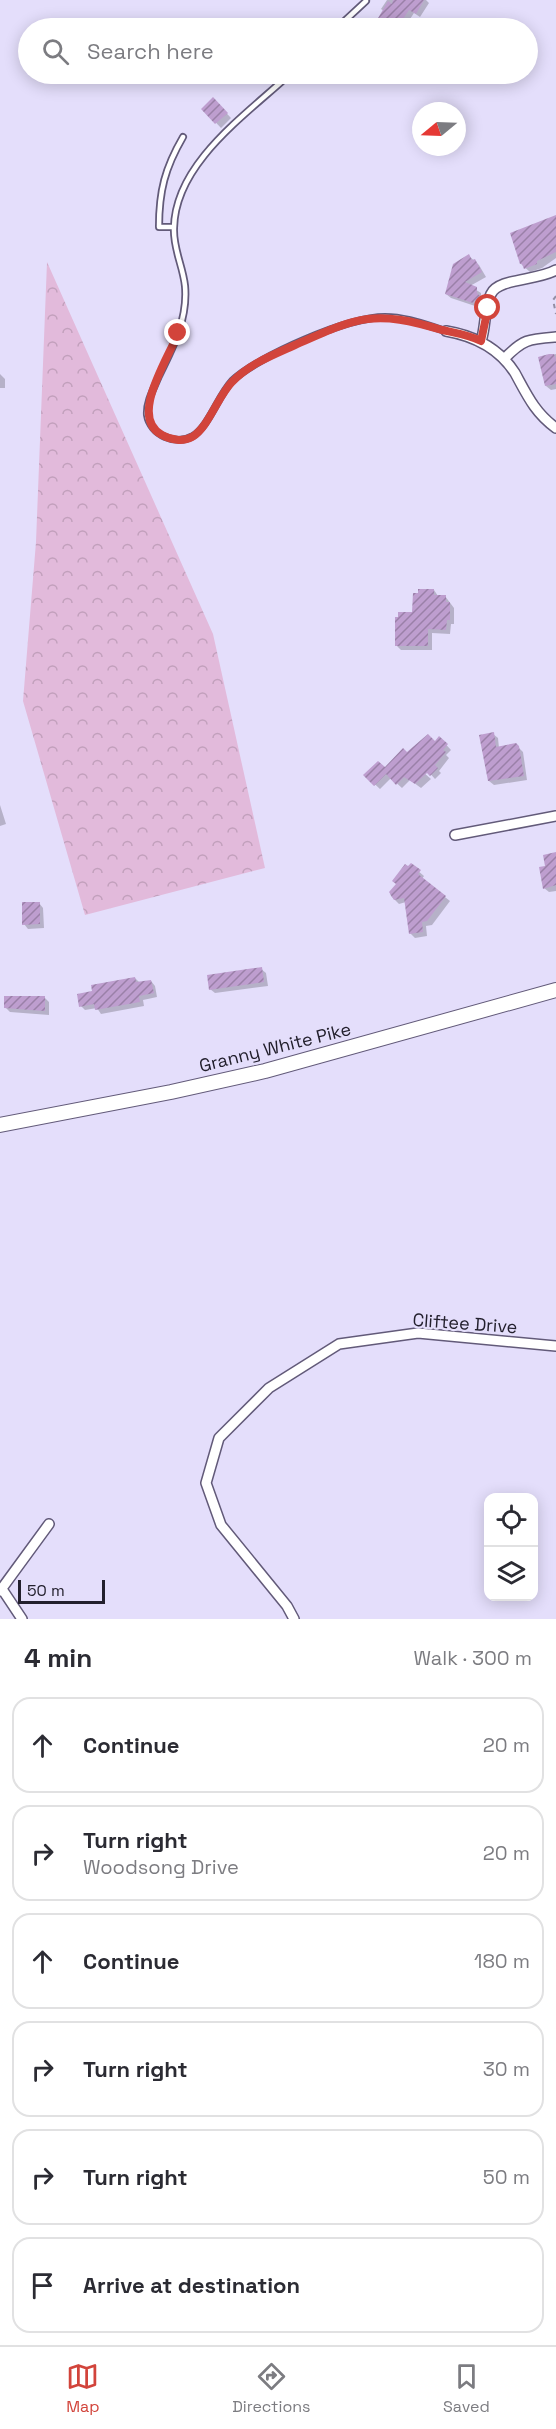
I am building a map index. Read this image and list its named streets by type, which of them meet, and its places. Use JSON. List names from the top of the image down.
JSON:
{
  "streets": {
    "main road": ["Granny White Pike"],
    "street": ["Cliftee Drive"]
  },
  "scale_bar": "50 m",
  "north": "left",
  "page": {
    "search": "Search here",
    "scale": "50 m",
    "heading": ["4 min", "Walk · 300 m"],
    "list": [
      ["Continue", "20 m"],
      ["Turn right", "Woodsong Drive", "20 m"],
      ["Continue", "180 m"],
      ["Turn right", "30 m"],
      ["Turn right", "50 m"],
      "Arrive at destination"
    ],
    "nav": ["Map", "Directions", "Saved"]
  }
}
